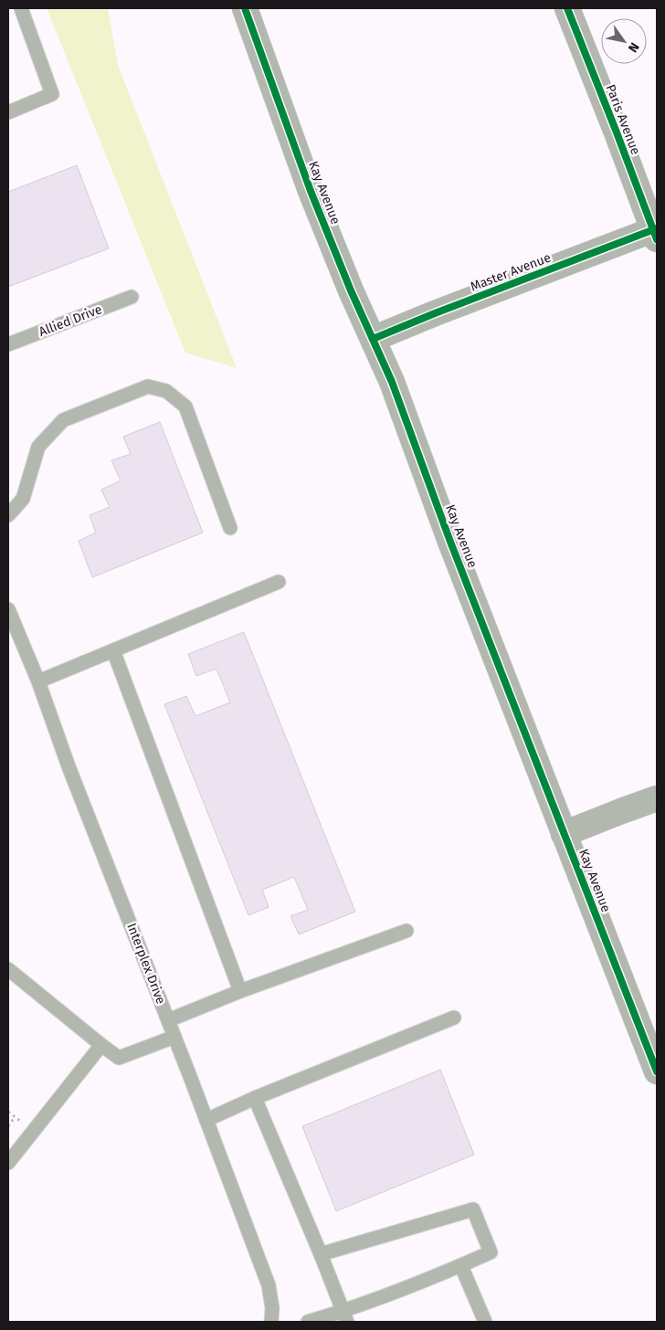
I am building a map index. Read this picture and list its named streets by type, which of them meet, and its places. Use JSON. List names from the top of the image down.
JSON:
{
  "streets": {
    "street": ["Paris Avenue", "Kay Avenue", "Master Avenue"],
    "lane": ["Allied Drive", "Interplex Drive"]
  },
  "crossings": [
    ["Paris Avenue", "Master Avenue"],
    ["Kay Avenue", "Master Avenue"]
  ],
  "north": "bottom right"
}
